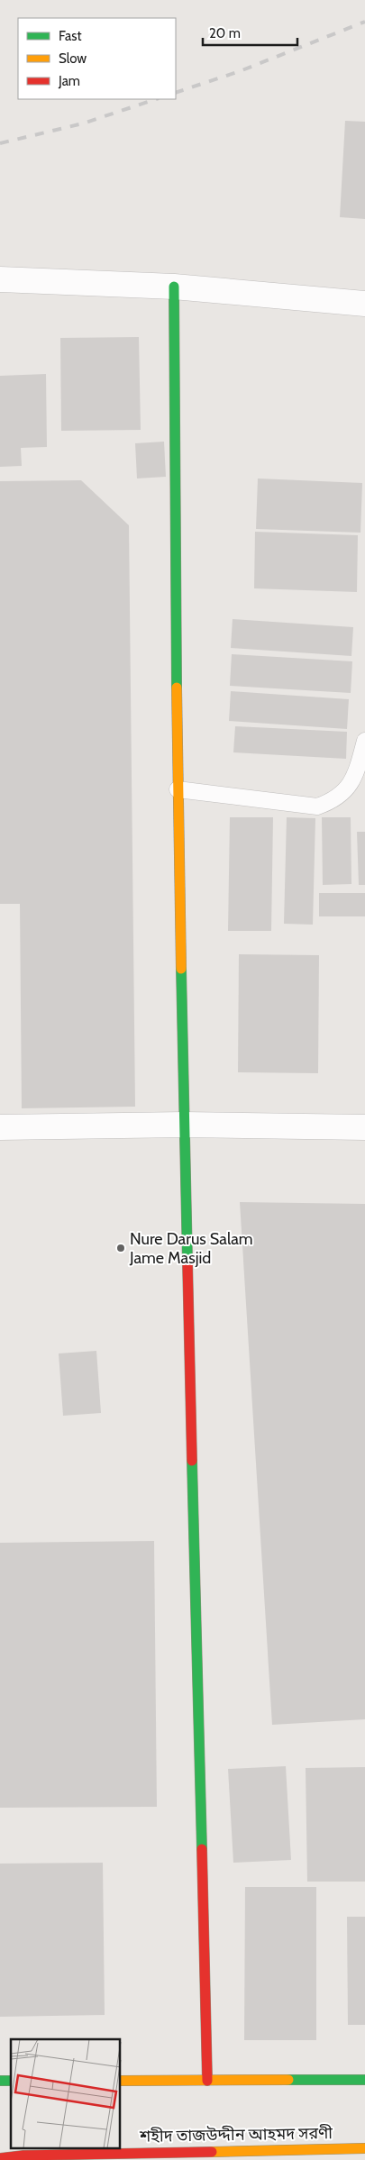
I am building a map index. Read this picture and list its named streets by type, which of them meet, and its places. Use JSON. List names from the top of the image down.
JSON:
{
  "streets": {
    "street": ["শহীদ তাজউদ্দীন আহমদ সরণী"]
  },
  "places": ["Nure Darus Salam Jame Masjid"],
  "legend": ["Fast", "Slow", "Jam"],
  "scale_bar": "20 m"
}
